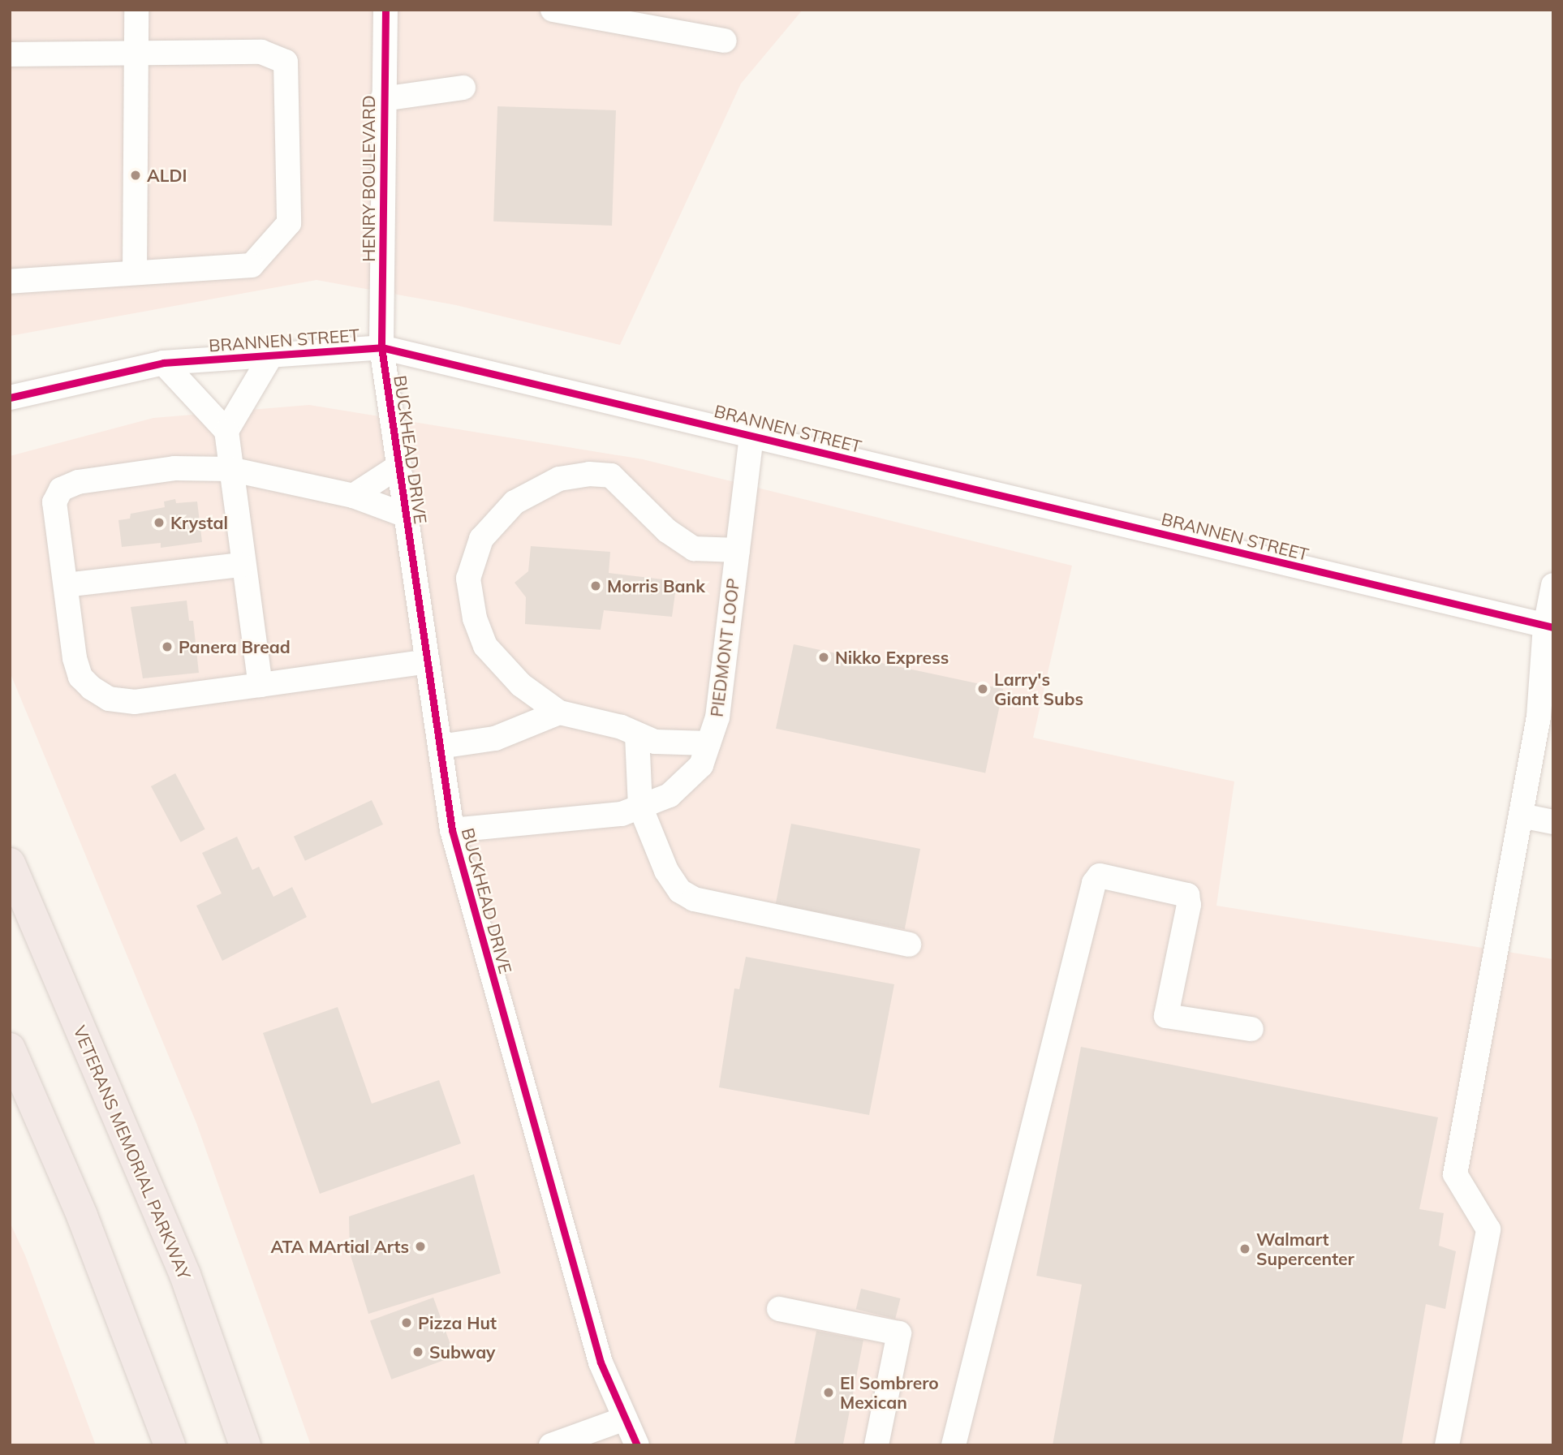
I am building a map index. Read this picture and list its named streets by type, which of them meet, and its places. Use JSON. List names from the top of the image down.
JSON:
{
  "streets": {
    "highway": ["VETERANS MEMORIAL PARKWAY"],
    "street": [
      "HENRY BOULEVARD",
      "BRANNEN STREET",
      "BUCKHEAD DRIVE",
      "PIEDMONT LOOP"
    ]
  },
  "crossings": [
    ["HENRY BOULEVARD", "BRANNEN STREET"],
    ["HENRY BOULEVARD", "BUCKHEAD DRIVE"],
    ["BRANNEN STREET", "BUCKHEAD DRIVE"],
    ["BRANNEN STREET", "PIEDMONT LOOP"],
    ["BUCKHEAD DRIVE", "PIEDMONT LOOP"]
  ],
  "places": [
    "ALDI",
    "Krystal",
    "Morris Bank",
    "Panera Bread",
    "Nikko Express",
    "Larry's Giant Subs",
    "ATA MArtial Arts",
    "Walmart Supercenter",
    "Pizza Hut",
    "Subway",
    "El Sombrero Mexican"
  ]
}
